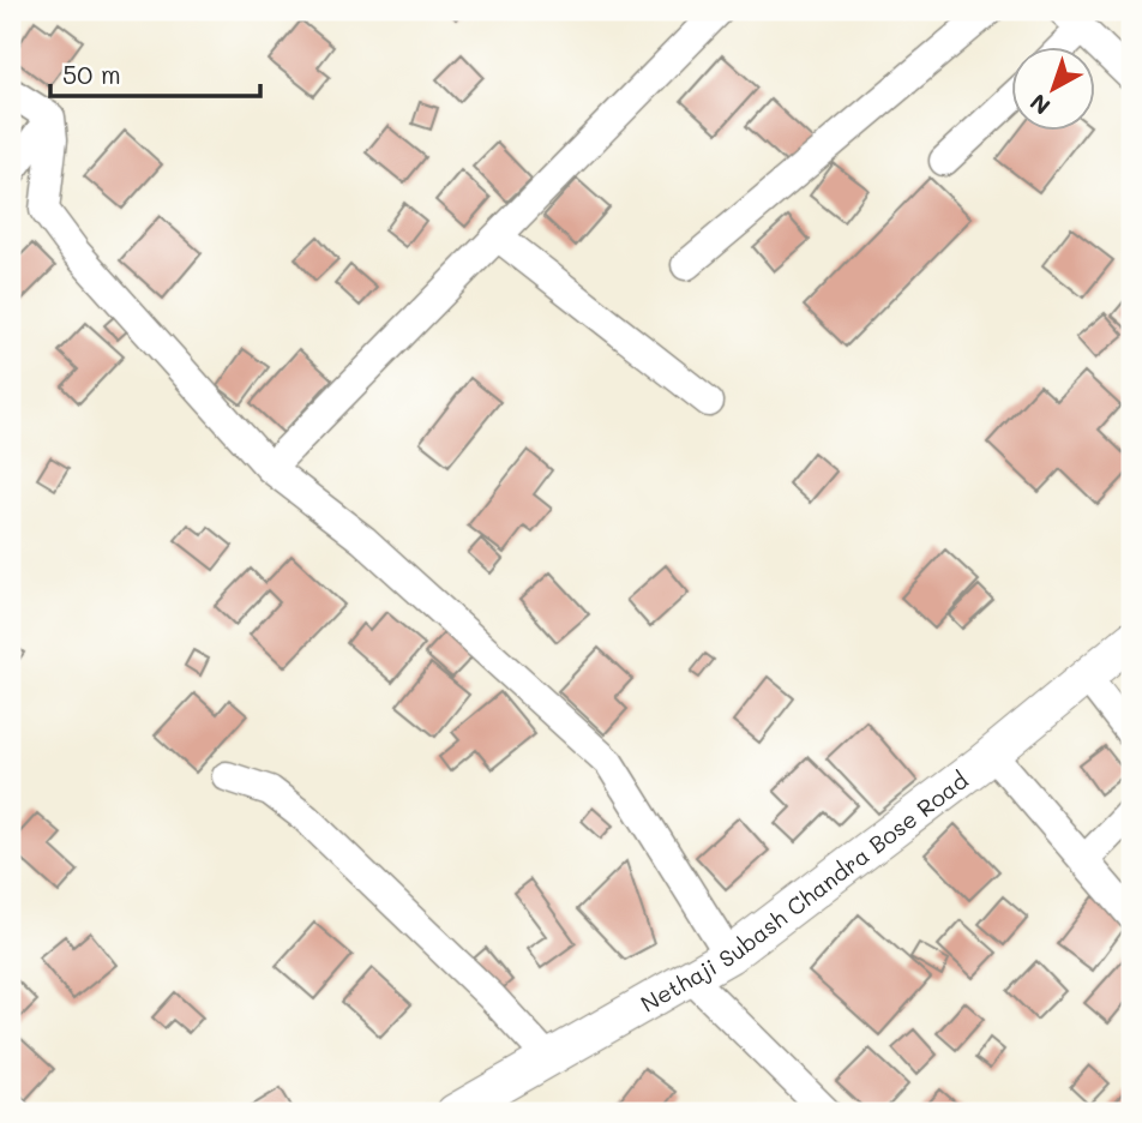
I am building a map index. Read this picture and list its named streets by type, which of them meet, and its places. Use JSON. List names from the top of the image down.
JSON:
{
  "streets": {
    "main road": ["Nethaji Subash Chandra Bose Road"]
  },
  "scale_bar": "50 m",
  "north": "bottom left"
}
